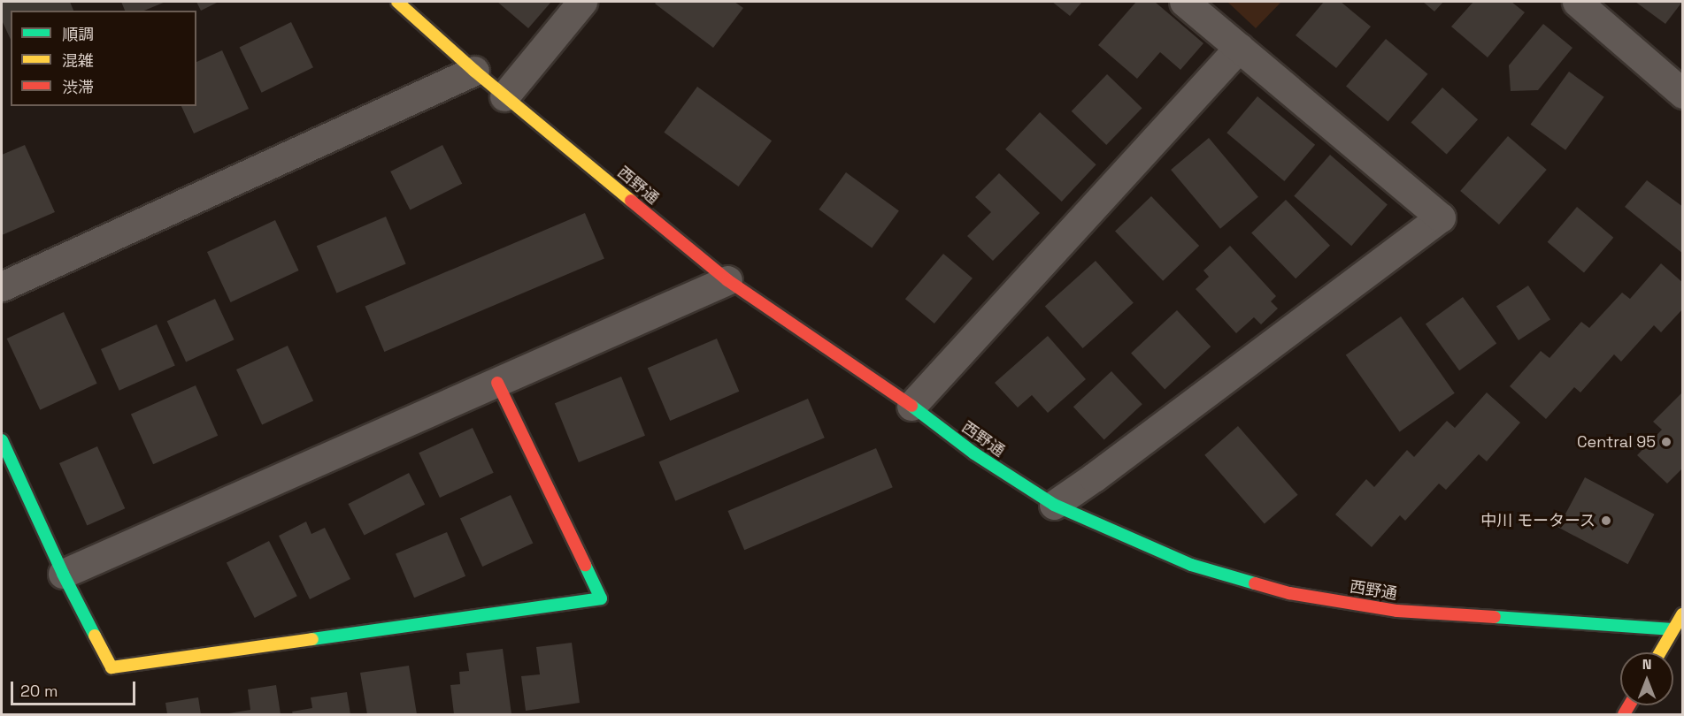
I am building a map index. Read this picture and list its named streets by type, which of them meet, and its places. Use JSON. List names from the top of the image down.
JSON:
{
  "streets": {
    "street": ["西野通"]
  },
  "places": ["Central 95", "中川 モータース"],
  "legend": ["順調", "混雑", "渋滞"],
  "scale_bar": "20 m",
  "north": "top"
}
